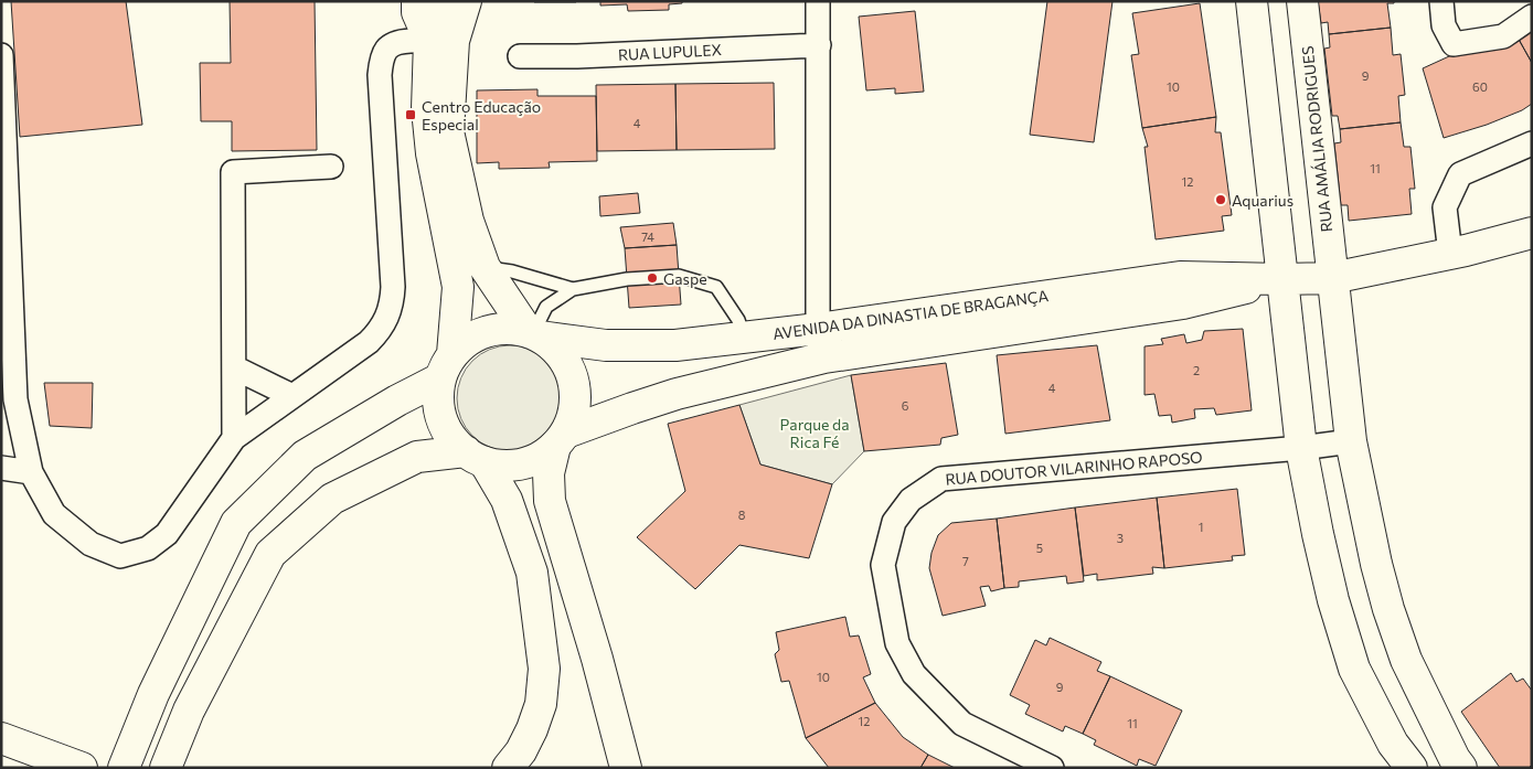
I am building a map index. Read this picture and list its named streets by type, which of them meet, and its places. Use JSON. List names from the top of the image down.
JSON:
{
  "streets": {
    "main road": ["RUA AMÁLIA RODRIGUES", "AVENIDA DA DINASTIA DE BRAGANÇA"],
    "street": ["RUA LUPULEX", "RUA DOUTOR VILARINHO RAPOSO"]
  },
  "crossings": [
    ["RUA AMÁLIA RODRIGUES", "AVENIDA DA DINASTIA DE BRAGANÇA"],
    ["RUA AMÁLIA RODRIGUES", "RUA DOUTOR VILARINHO RAPOSO"]
  ],
  "parks": ["Parque da Rica Fé"],
  "places": {
    "transit": ["Centro Educação Especial"],
    "other": ["Aquarius", "Gaspe"]
  },
  "house_numbers": [
    "9",
    "10",
    "60",
    "4",
    "11",
    "12",
    "74",
    "2",
    "4",
    "6",
    "8",
    "1",
    "3",
    "5",
    "7",
    "10",
    "9",
    "12",
    "11"
  ]
}
